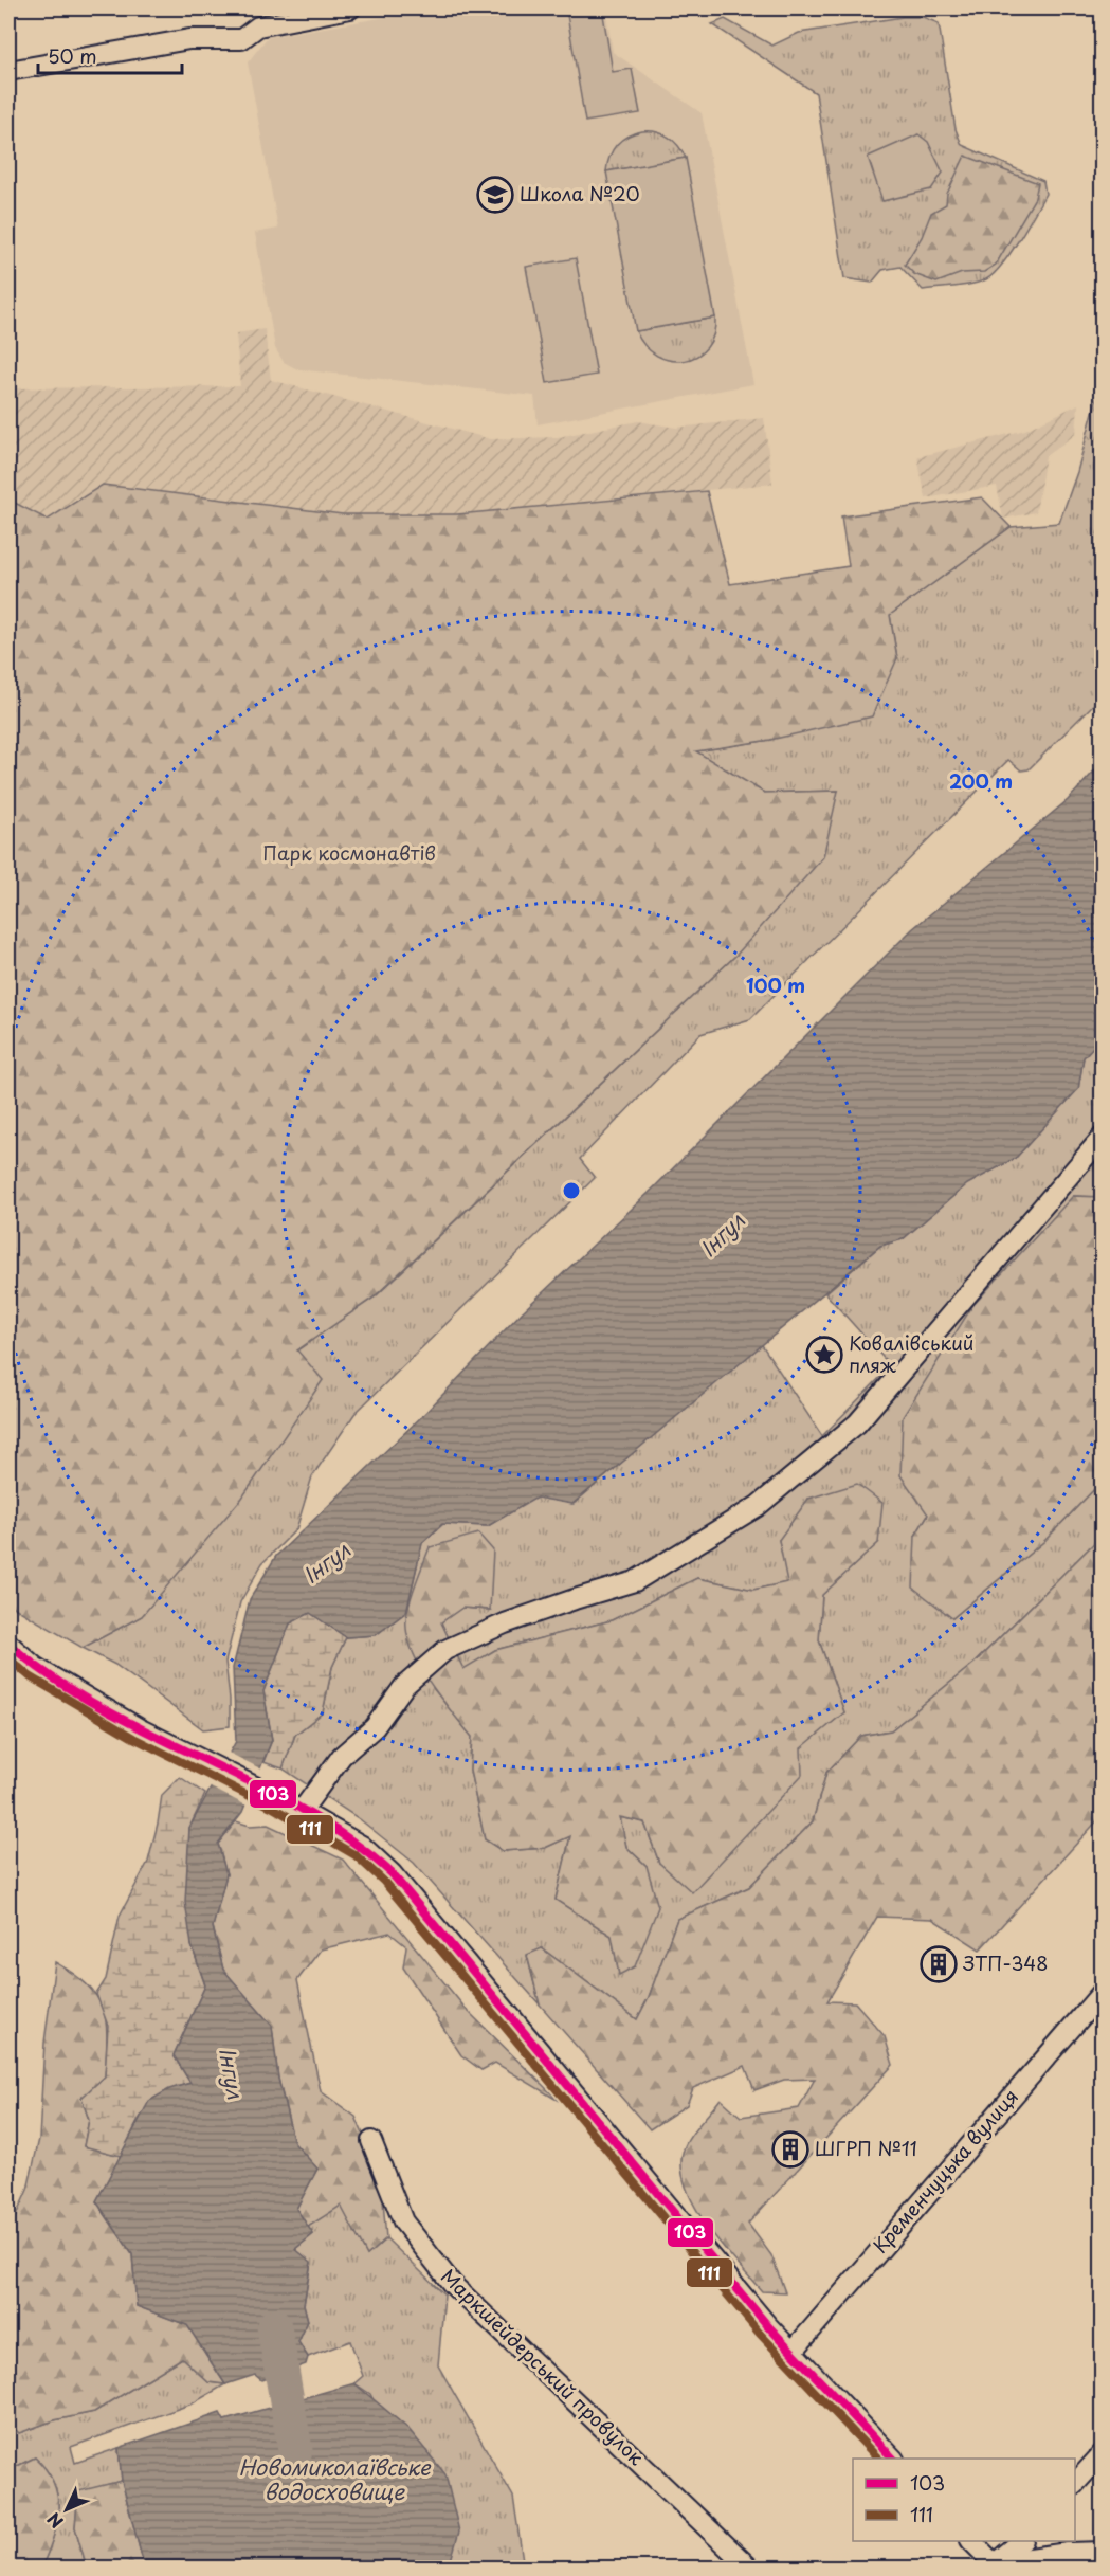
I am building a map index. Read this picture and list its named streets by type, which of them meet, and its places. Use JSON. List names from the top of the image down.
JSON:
{
  "streets": {
    "street": ["Кременчуцька вулиця", "Маркшейдерський провулок"]
  },
  "water": ["Інгул", "Новомиколаївське водосховище"],
  "parks": ["Парк космонавтів"],
  "places": {
    "school or university": ["Школа №20"],
    "place": ["Ковалівський пляж"],
    "building": ["ЗТП-348", "ШГРП №11"]
  },
  "lines": ["transit line 103", "transit line 111"],
  "legend": ["103", "111"],
  "scale_bar": "50 m",
  "north": "bottom left",
  "rings": ["200 m", "100 m"]
}
